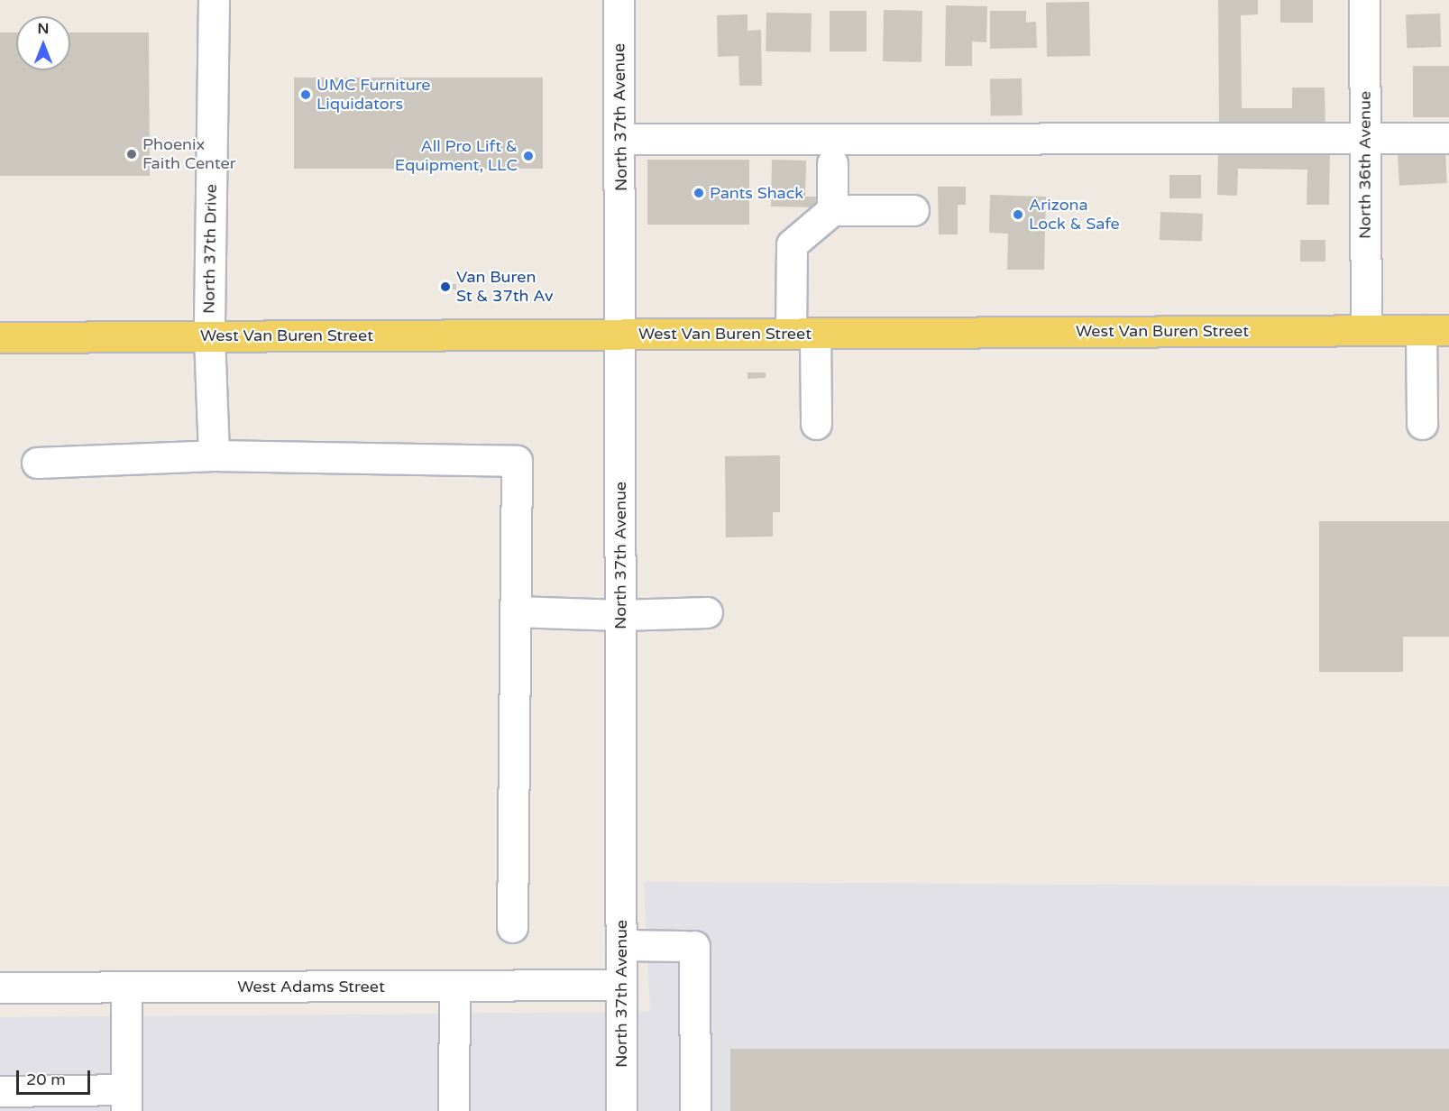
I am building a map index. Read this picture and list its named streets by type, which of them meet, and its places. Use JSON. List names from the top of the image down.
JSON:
{
  "streets": {
    "main road": ["West Van Buren Street"],
    "street": [
      "North 37th Avenue",
      "North 36th Avenue",
      "North 37th Drive",
      "West Adams Street"
    ]
  },
  "crossings": [
    ["North 37th Avenue", "West Van Buren Street"],
    ["North 37th Avenue", "West Adams Street"],
    ["North 36th Avenue", "West Van Buren Street"],
    ["North 37th Drive", "West Van Buren Street"]
  ],
  "places": [
    "UMC Furniture Liquidators",
    "Phoenix Faith Center",
    "All Pro Lift & Equipment, LLC",
    "Pants Shack",
    "Arizona Lock & Safe",
    "Van Buren St & 37th Av"
  ],
  "scale_bar": "20 m",
  "north": "top"
}
